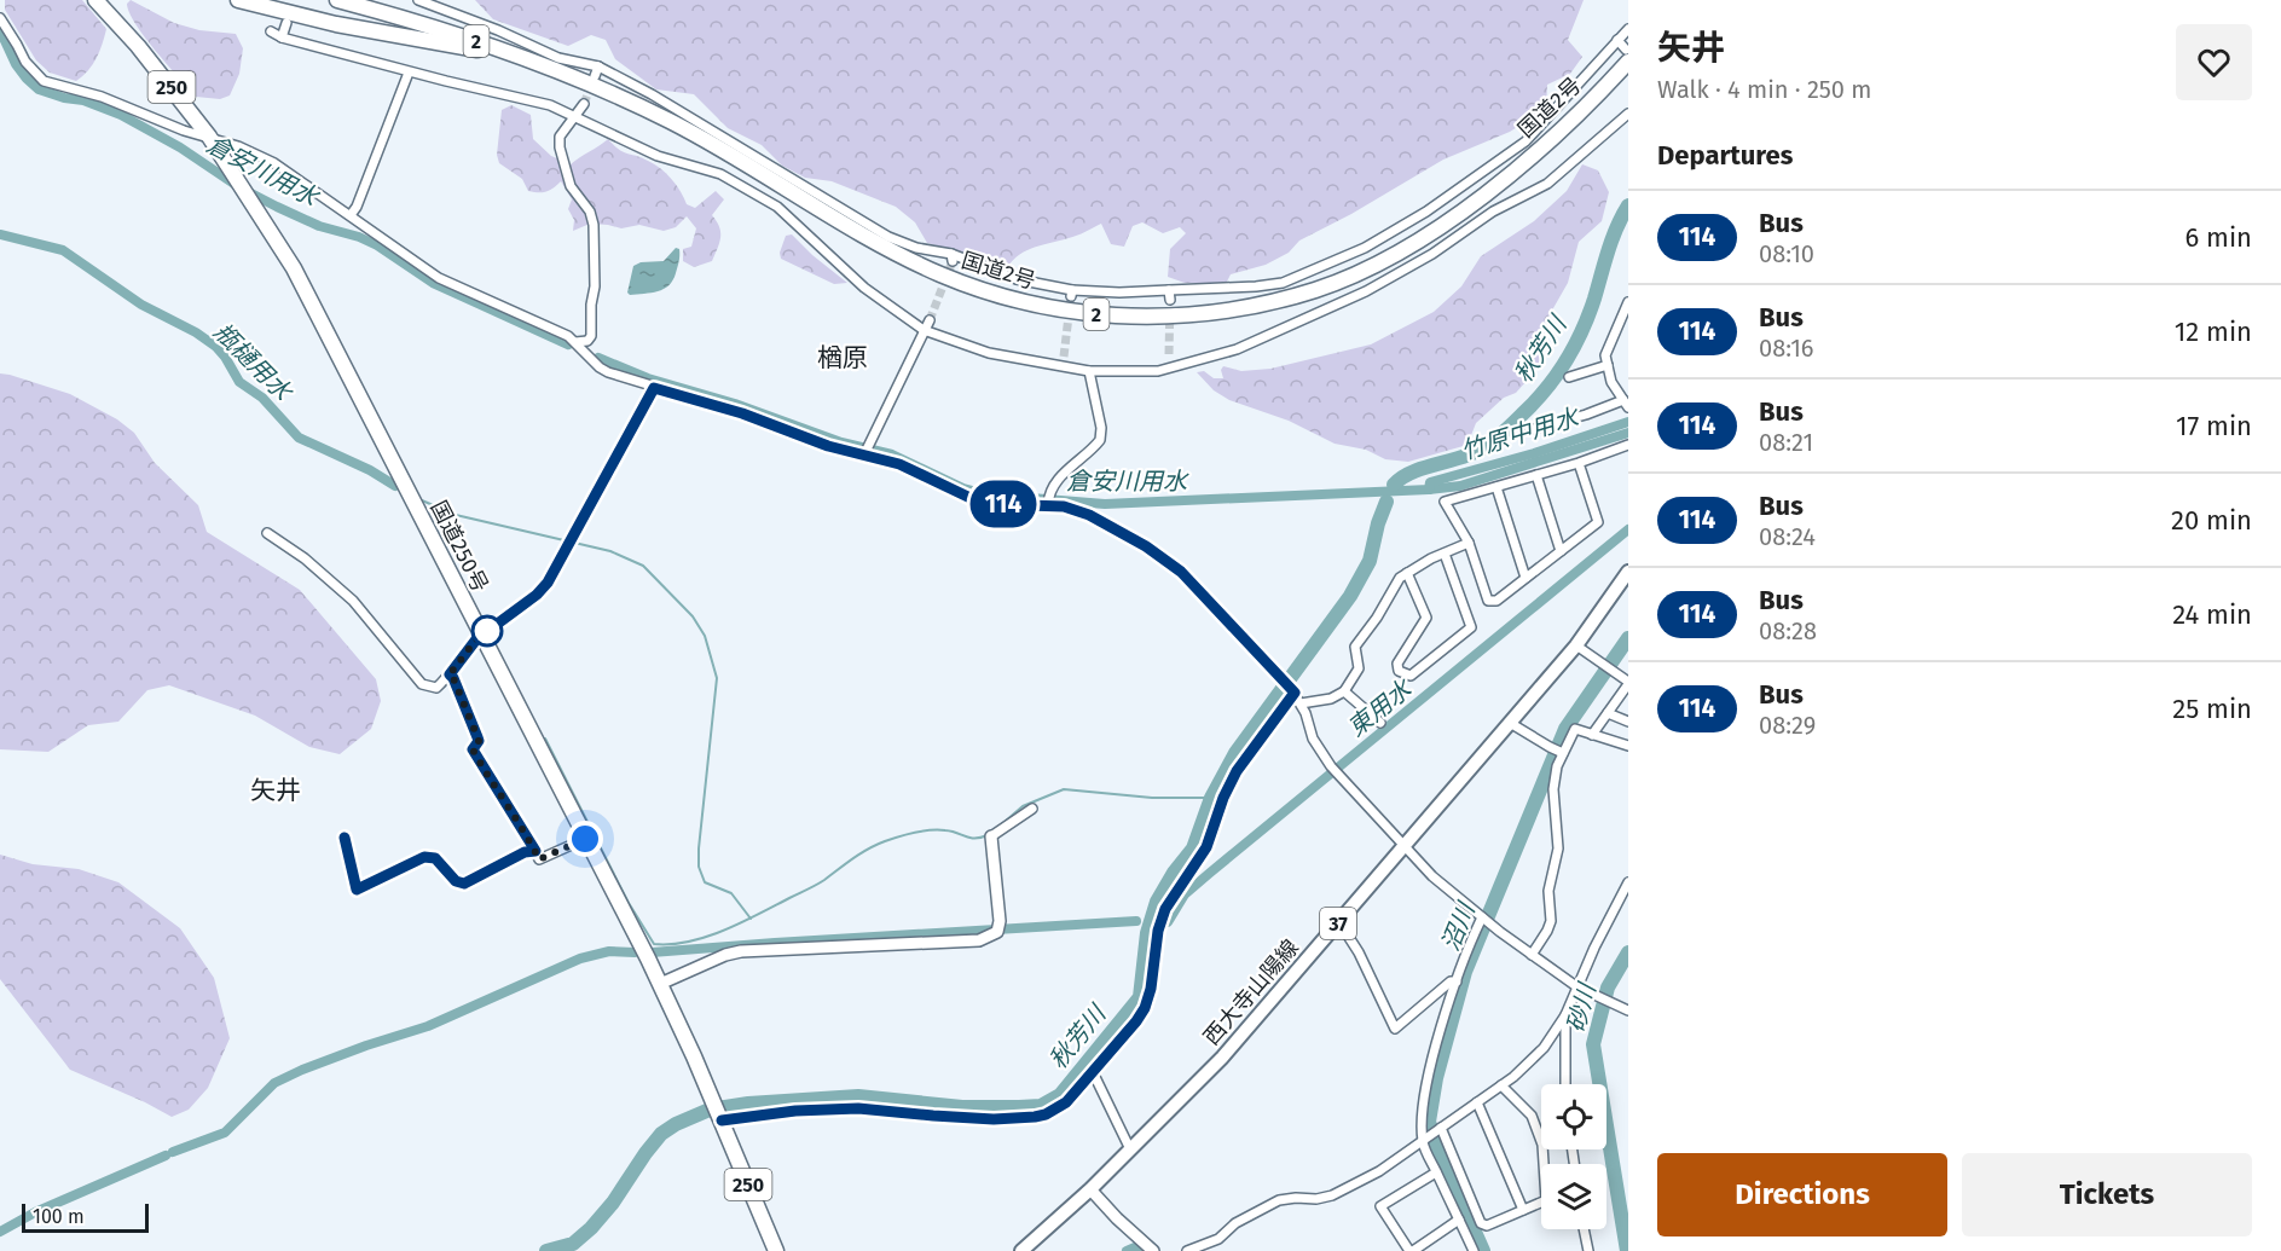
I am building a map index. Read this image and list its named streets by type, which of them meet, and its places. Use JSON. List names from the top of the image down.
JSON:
{
  "streets": {
    "highway": [
      "2",
      "250",
      "国道2号",
      "国道250号"
    ],
    "main road": ["37", "西大寺山陽線"]
  },
  "districts": ["楢原", "矢井"],
  "water": [
    "倉安川用水",
    "秋芳川",
    "瓶樋用水",
    "竹原中用水",
    "東用水",
    "沼川",
    "砂川"
  ],
  "lines": ["bus line 114"],
  "scale_bar": "100 m",
  "page": {
    "on_map": "114",
    "heading": [
      ["矢井", "Walk · 4 min · 250 m"],
      "Departures"
    ],
    "list": [
      {
        "mark": "114",
        "name": "Bus",
        "note": "08:10",
        "value": "6 min"
      },
      {
        "mark": "114",
        "name": "Bus",
        "note": "08:16",
        "value": "12 min"
      },
      {
        "mark": "114",
        "name": "Bus",
        "note": "08:21",
        "value": "17 min"
      },
      {
        "mark": "114",
        "name": "Bus",
        "note": "08:24",
        "value": "20 min"
      },
      {
        "mark": "114",
        "name": "Bus",
        "note": "08:28",
        "value": "24 min"
      },
      {
        "mark": "114",
        "name": "Bus",
        "note": "08:29",
        "value": "25 min"
      }
    ],
    "buttons": ["Directions", "Tickets"],
    "scale": "100 m"
  }
}
